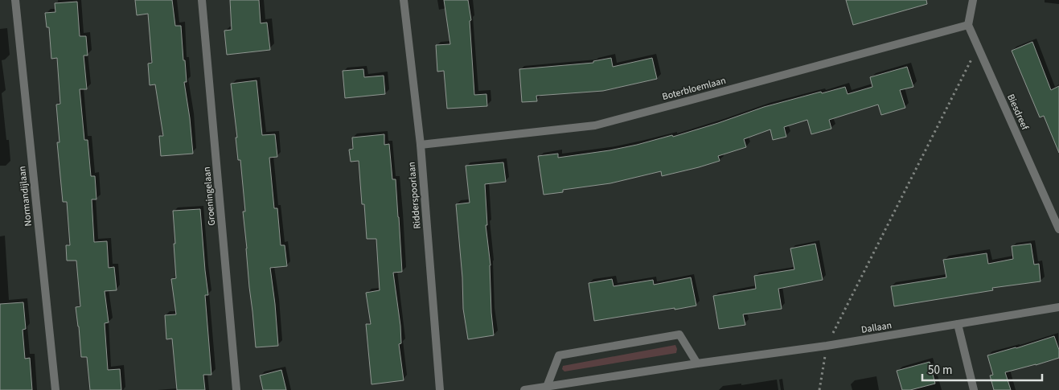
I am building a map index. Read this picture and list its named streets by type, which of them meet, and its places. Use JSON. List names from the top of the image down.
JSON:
{
  "streets": {
    "street": [
      "Boterbloemlaan",
      "Biesdreef",
      "Ridderspoorlaan",
      "Normandijlaan",
      "Groeningelaan",
      "Dallaan"
    ]
  },
  "crossings": [
    ["Boterbloemlaan", "Biesdreef"],
    ["Boterbloemlaan", "Ridderspoorlaan"]
  ],
  "scale_bar": "50 m"
}
